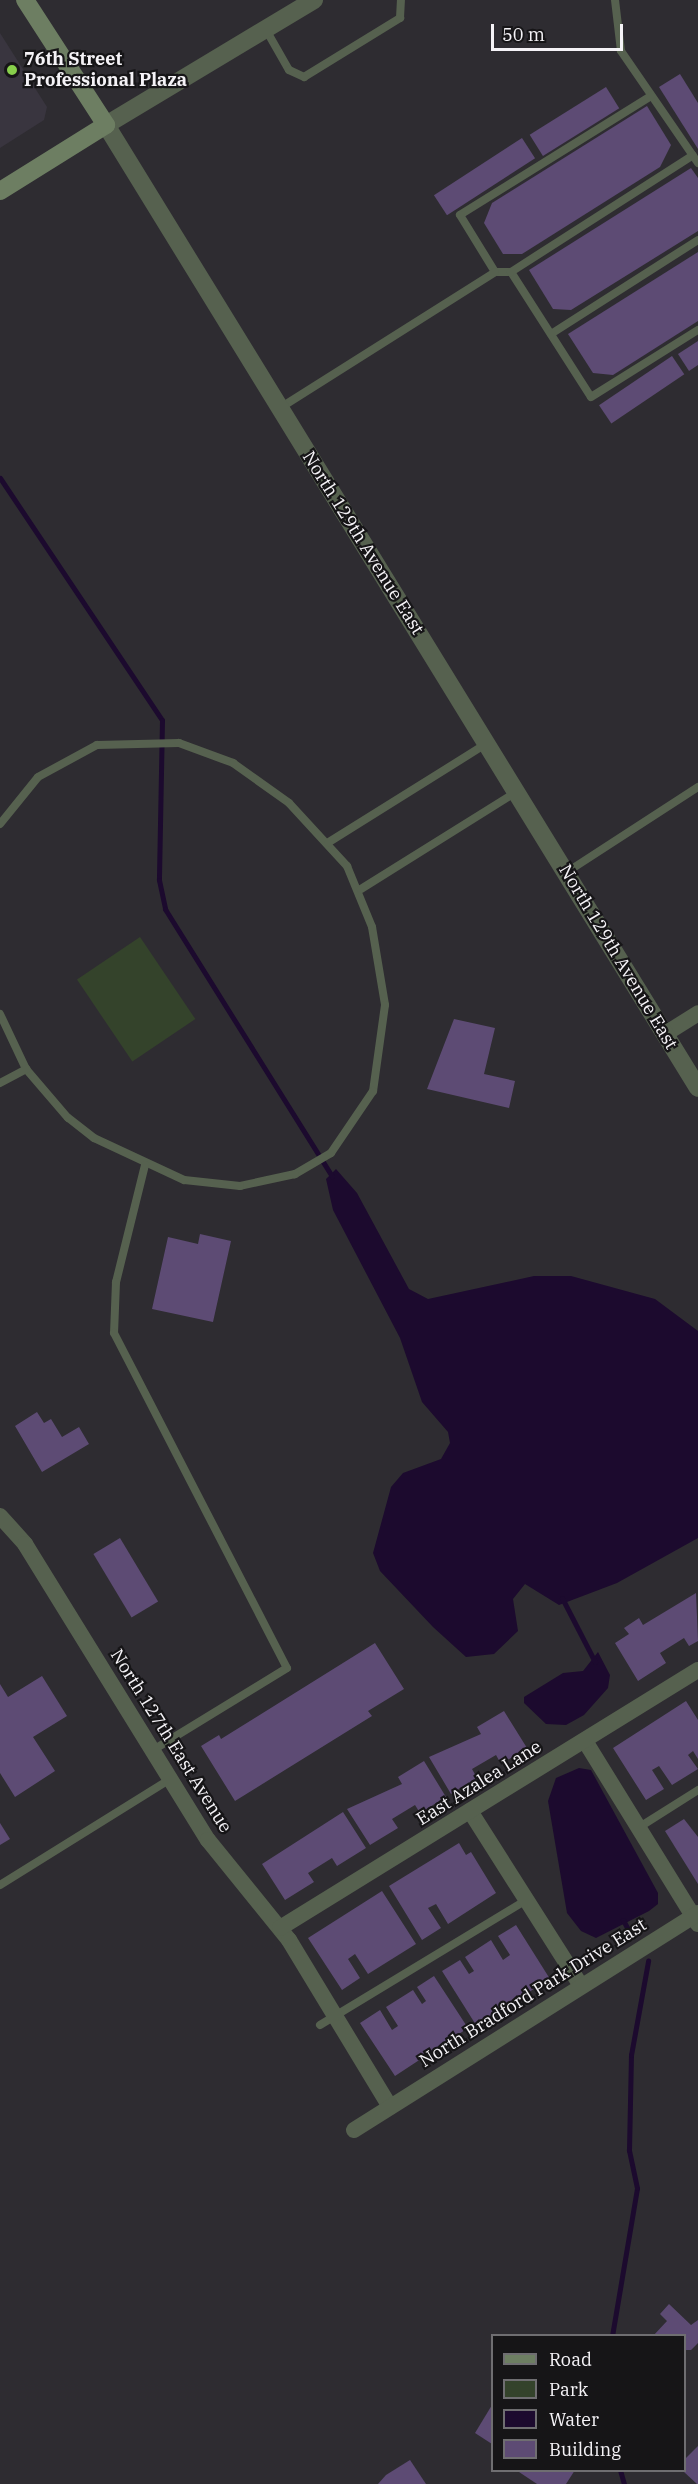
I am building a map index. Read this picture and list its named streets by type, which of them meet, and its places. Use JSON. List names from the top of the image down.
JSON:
{
  "streets": {
    "main road": ["North 129th Avenue East"],
    "street": ["North 127th East Avenue", "East Azalea Lane", "North Bradford Park Drive East"]
  },
  "crossings": [
    ["North 127th East Avenue", "East Azalea Lane"],
    ["North 127th East Avenue", "North Bradford Park Drive East"]
  ],
  "places": ["76th Street Professional Plaza"],
  "legend": [
    "Road",
    "Park",
    "Water",
    "Building"
  ],
  "scale_bar": "50 m"
}
